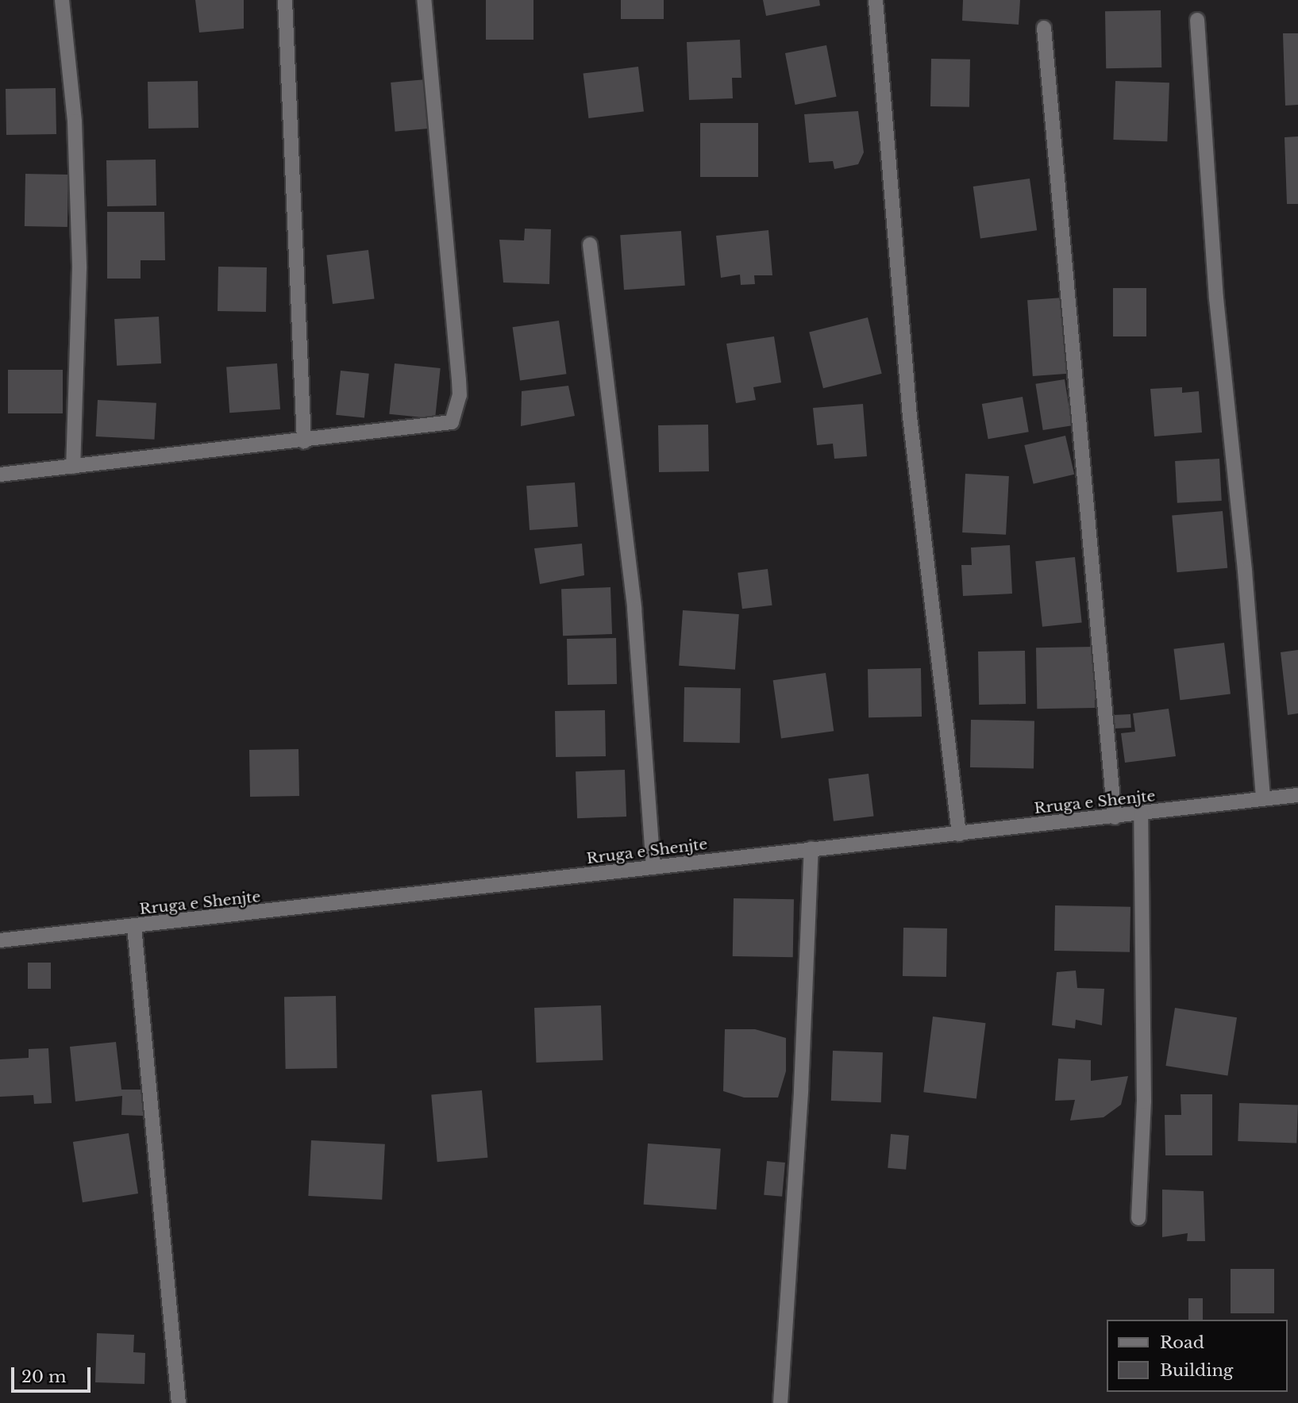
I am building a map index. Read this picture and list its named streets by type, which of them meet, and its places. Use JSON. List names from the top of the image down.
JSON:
{
  "streets": {
    "street": ["Rruga e Shenjte"]
  },
  "legend": ["Road", "Building"],
  "scale_bar": "20 m"
}
